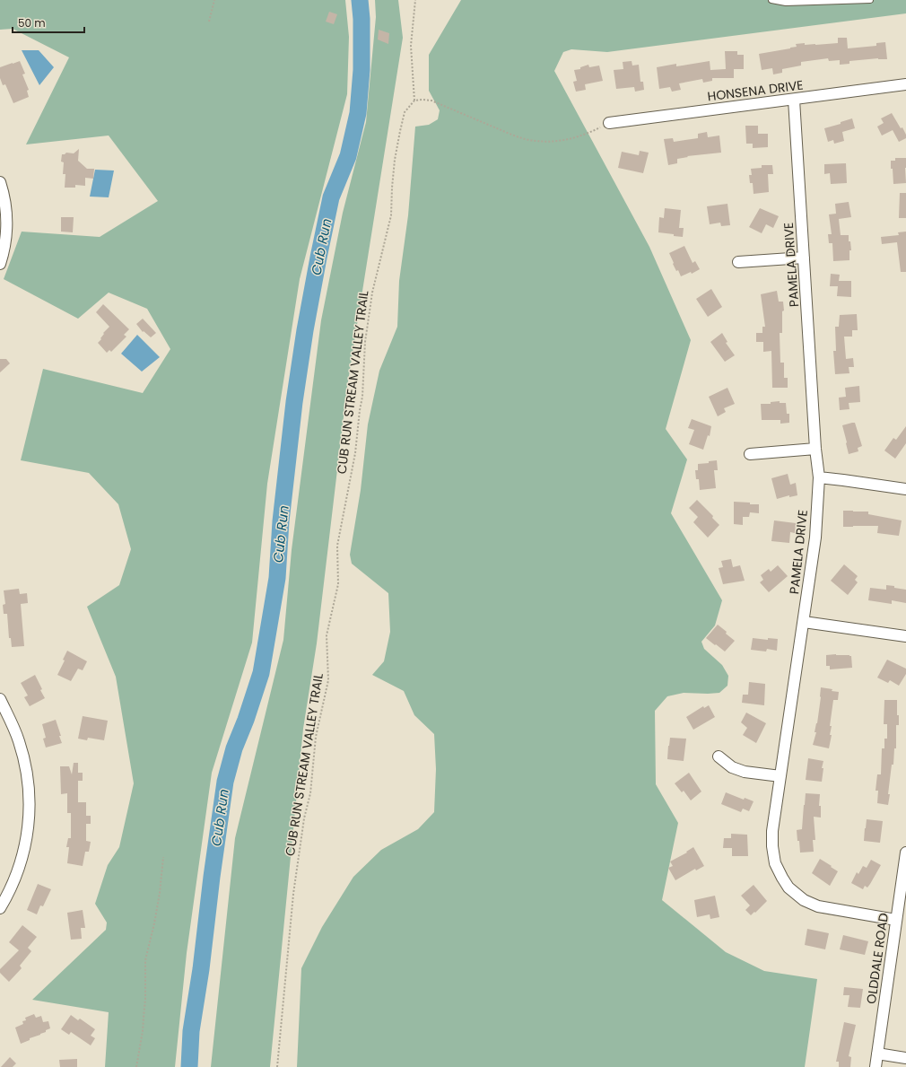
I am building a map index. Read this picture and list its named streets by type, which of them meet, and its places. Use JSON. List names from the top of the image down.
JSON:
{
  "streets": {
    "street": ["HONSENA DRIVE", "PAMELA DRIVE", "OLDDALE ROAD"],
    "path": ["CUB RUN STREAM VALLEY TRAIL"]
  },
  "crossings": [
    ["HONSENA DRIVE", "PAMELA DRIVE"],
    ["PAMELA DRIVE", "OLDDALE ROAD"]
  ],
  "water": ["Cub Run"],
  "scale_bar": "50 m"
}
